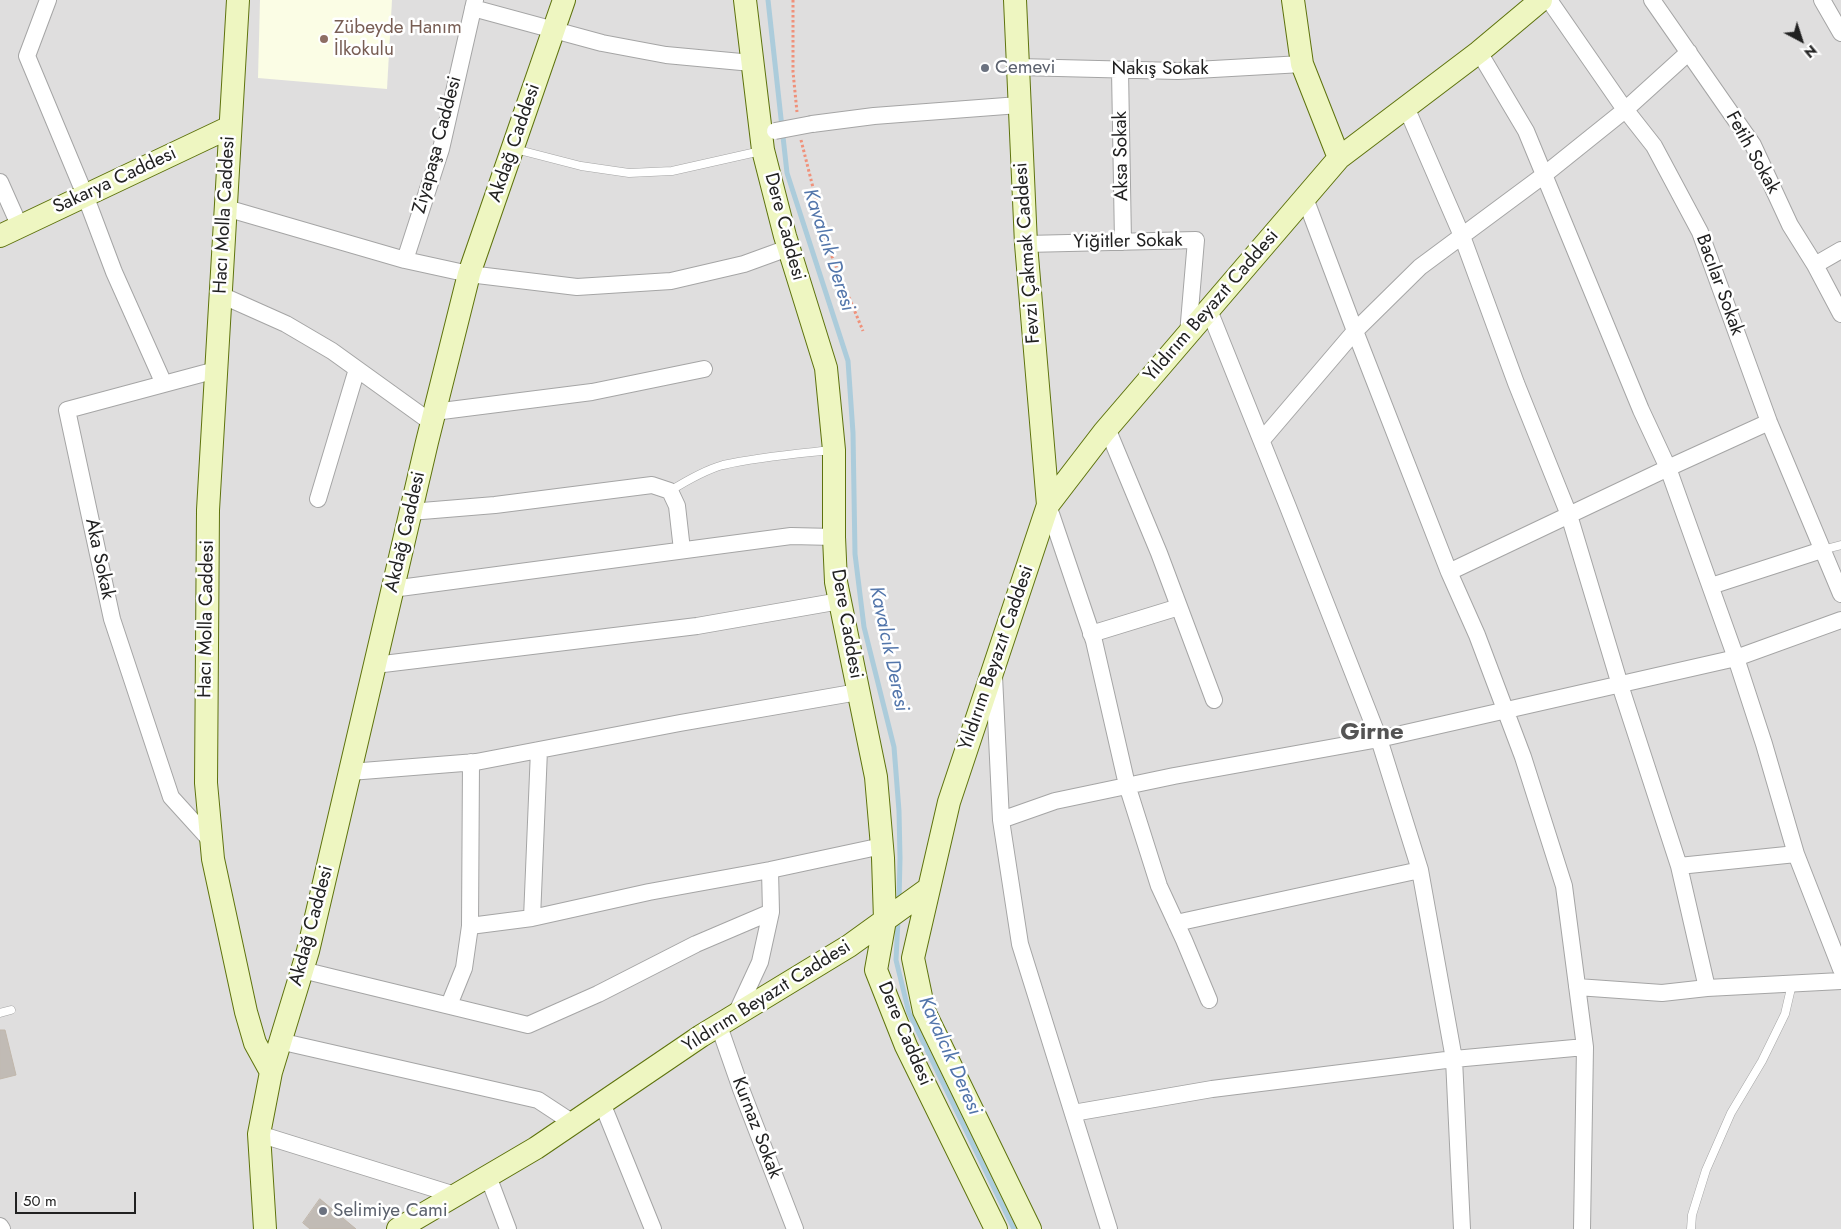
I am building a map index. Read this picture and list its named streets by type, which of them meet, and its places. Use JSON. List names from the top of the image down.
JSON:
{
  "streets": {
    "street": [
      "Nakış Sokak",
      "Akdağ Caddesi",
      "Ziyapaşa Caddesi",
      "Fetih Sokak",
      "Aksa Sokak",
      "Sakarya Caddesi",
      "Hacı Molla Caddesi",
      "Dere Caddesi",
      "Yiğitler Sokak",
      "Fevzi Çakmak Caddesi",
      "Bacılar Sokak",
      "Yıldırım Beyazıt Caddesi",
      "Aka Sokak",
      "Kurnaz Sokak"
    ]
  },
  "crossings": [
    ["Nakış Sokak", "Aksa Sokak"],
    ["Nakış Sokak", "Fevzi Çakmak Caddesi"],
    ["Akdağ Caddesi", "Hacı Molla Caddesi"],
    ["Aksa Sokak", "Yiğitler Sokak"],
    ["Sakarya Caddesi", "Hacı Molla Caddesi"],
    ["Hacı Molla Caddesi", "Aka Sokak"],
    ["Dere Caddesi", "Yıldırım Beyazıt Caddesi"],
    ["Yiğitler Sokak", "Fevzi Çakmak Caddesi"],
    ["Yiğitler Sokak", "Yıldırım Beyazıt Caddesi"],
    ["Fevzi Çakmak Caddesi", "Yıldırım Beyazıt Caddesi"],
    ["Yıldırım Beyazıt Caddesi", "Kurnaz Sokak"]
  ],
  "districts": ["Girne"],
  "water": ["Kavalcık Deresi"],
  "places": ["Zübeyde Hanım İlkokulu", "Cemevi", "Selimiye Cami"],
  "scale_bar": "50 m",
  "north": "bottom right"
}
